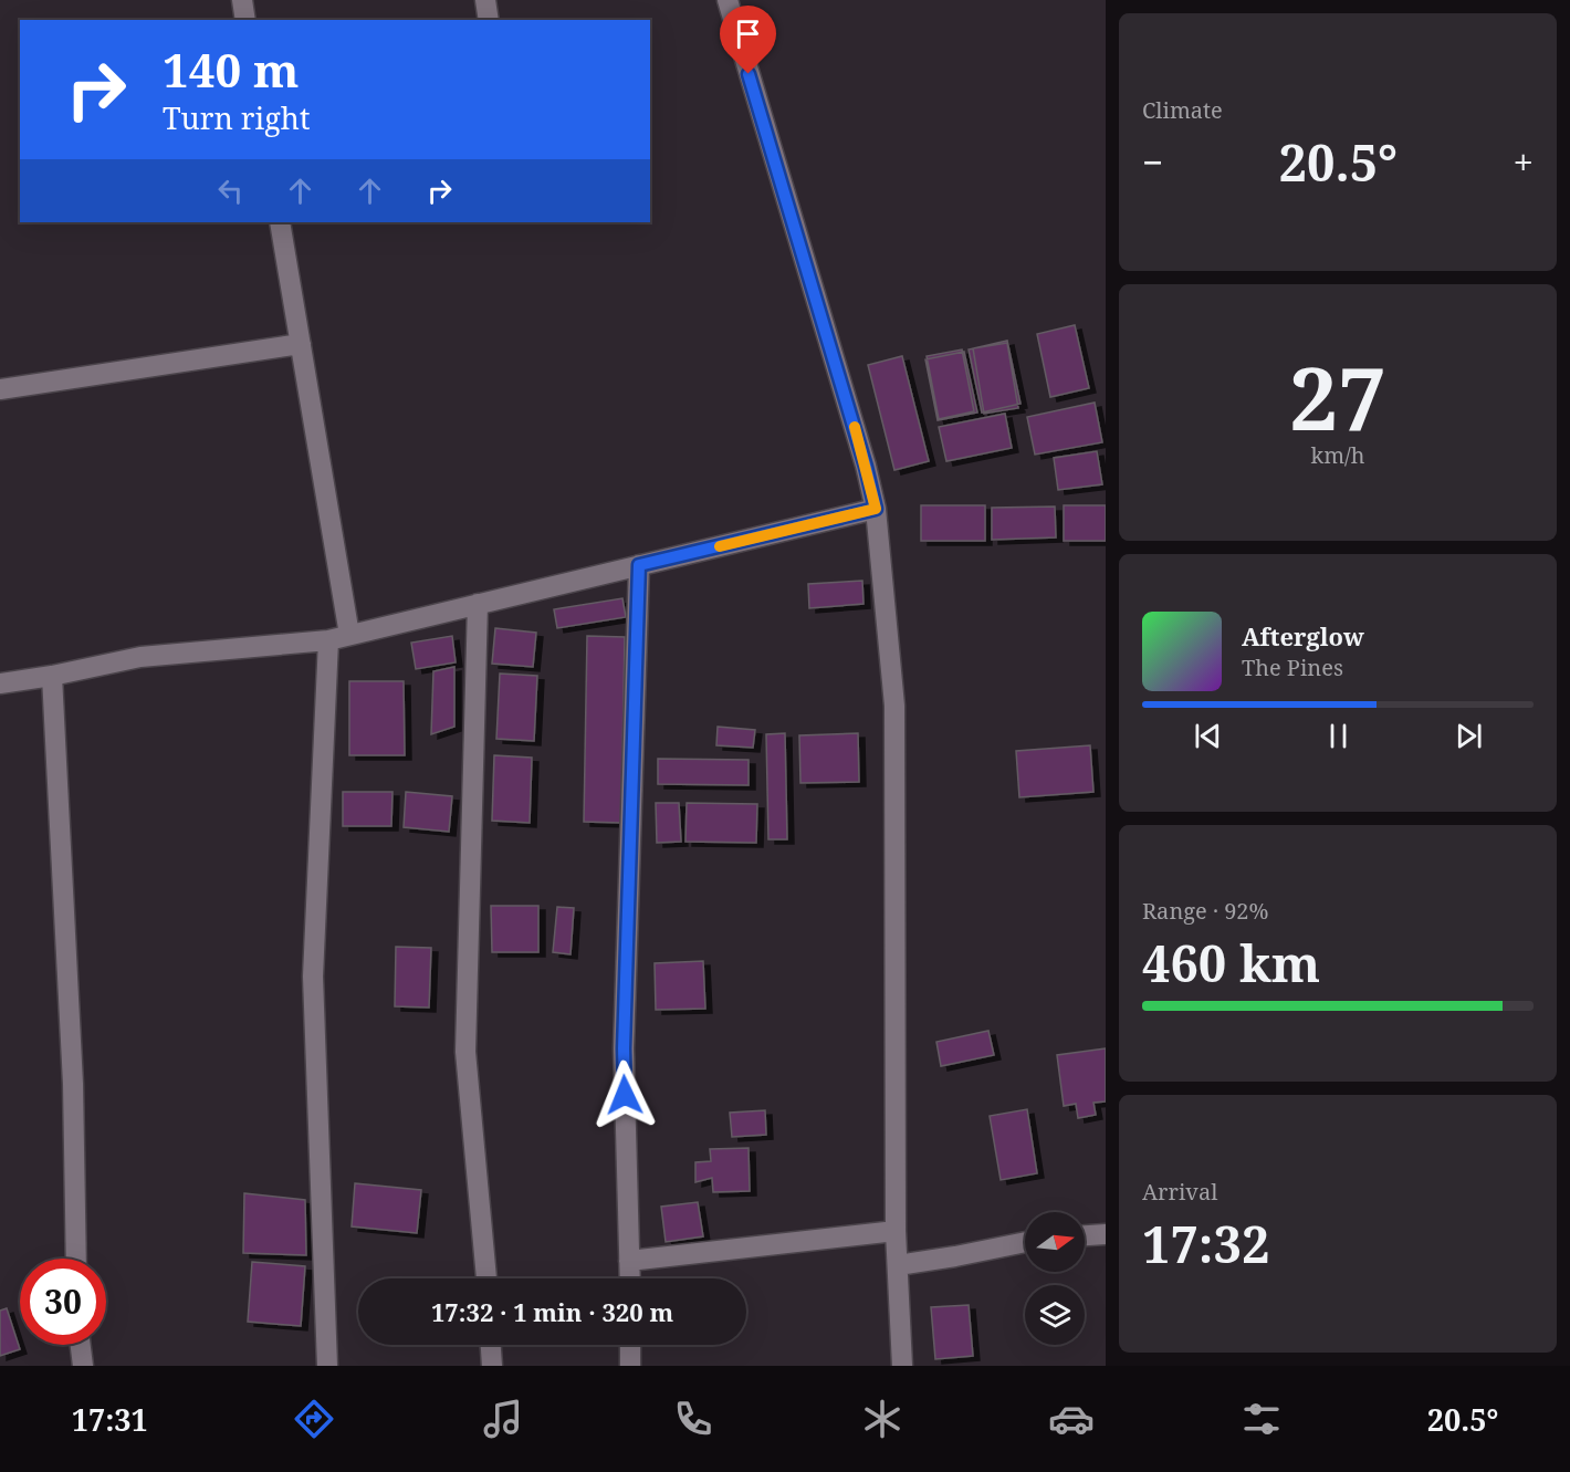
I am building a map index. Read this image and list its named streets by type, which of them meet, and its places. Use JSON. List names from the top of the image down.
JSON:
{
  "north": "right",
  "page": {
    "tile": [
      "Climate",
      ["27", "km/h"],
      ["Range · 92%", "460 km"],
      ["Arrival", "17:32"]
    ],
    "turn": ["140 m", "Turn right"],
    "heat": ["−", "20.5°", "+"],
    "song": ["Afterglow", "The Pines"],
    "limit": "30",
    "trip": "17:32 · 1 min · 320 m",
    "tabs": ["17:31", "20.5°"]
  }
}
